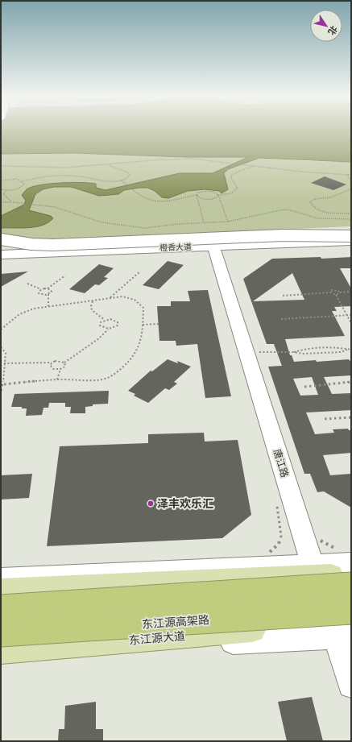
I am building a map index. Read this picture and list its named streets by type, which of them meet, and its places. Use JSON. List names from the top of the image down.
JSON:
{
  "streets": {
    "highway": ["东江源高架路"],
    "main road": ["东江源大道"],
    "street": ["橙香大道", "唐江路"]
  },
  "crossings": [
    ["橙香大道", "唐江路"],
    ["唐江路", "东江源高架路"],
    ["唐江路", "东江源大道"],
    ["东江源高架路", "东江源大道"]
  ],
  "places": ["泽丰欢乐汇"],
  "north": "bottom right"
}
